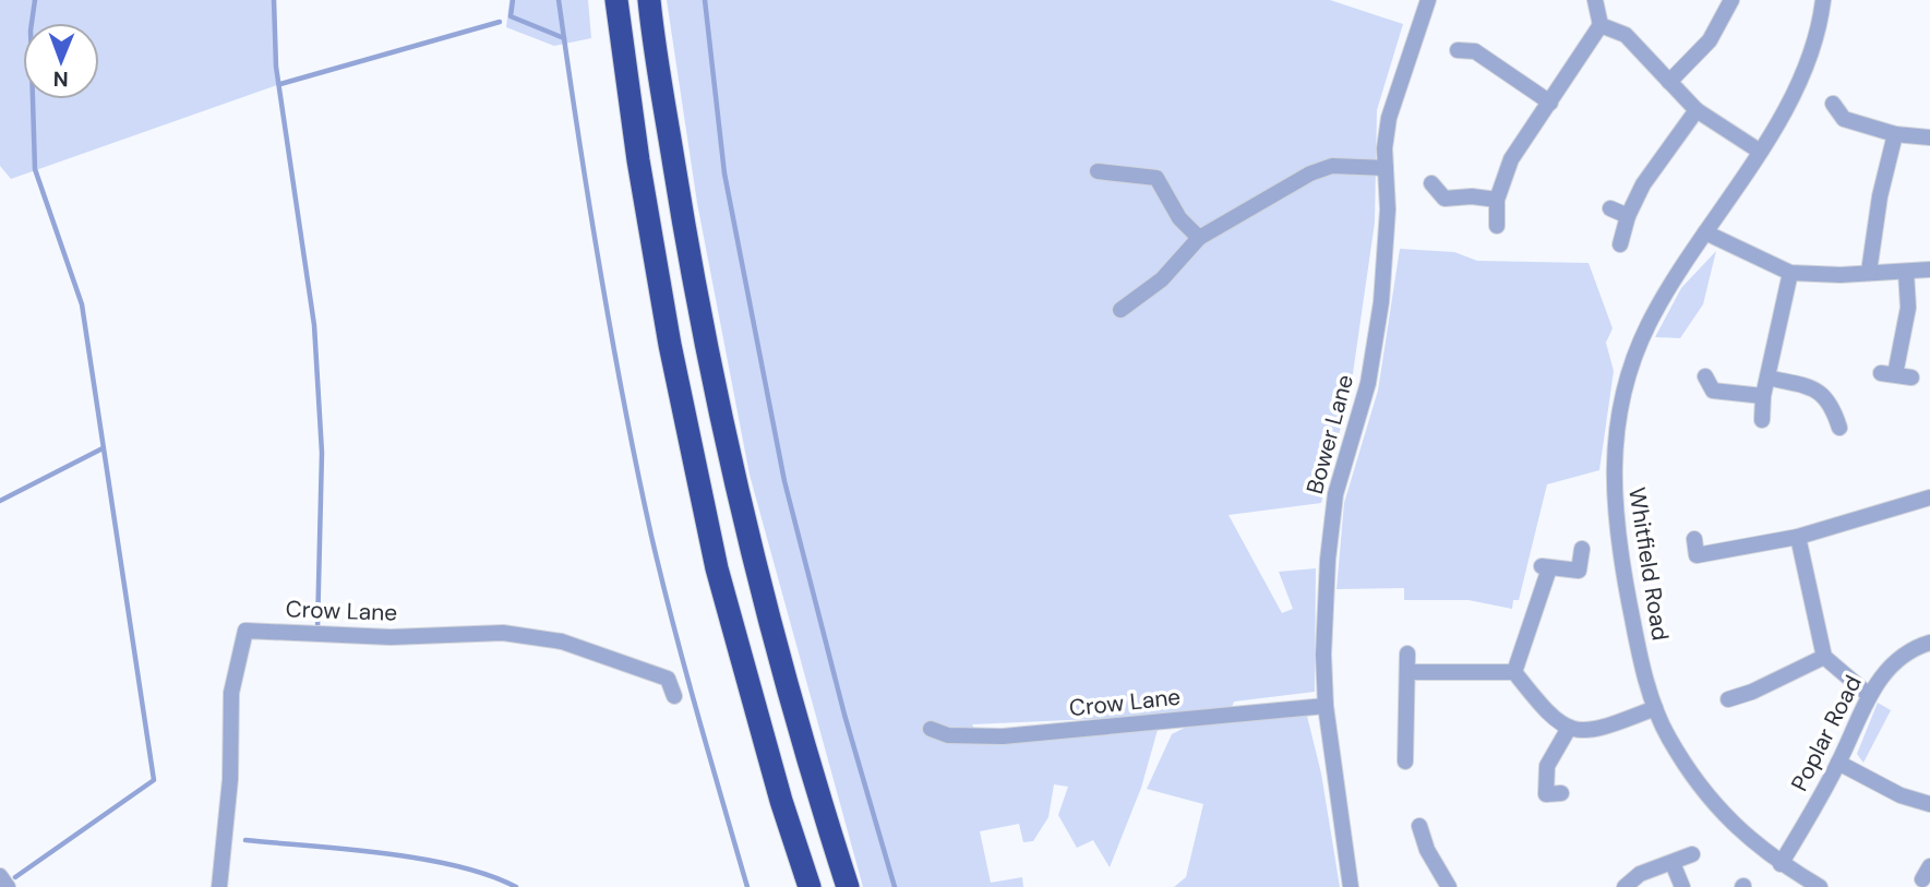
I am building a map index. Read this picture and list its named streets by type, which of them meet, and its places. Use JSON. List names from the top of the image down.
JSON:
{
  "streets": {
    "street": [
      "Bower Lane",
      "Whitfield Road",
      "Crow Lane",
      "Poplar Road"
    ]
  },
  "crossings": [
    ["Bower Lane", "Crow Lane"],
    ["Whitfield Road", "Poplar Road"]
  ],
  "north": "bottom"
}
